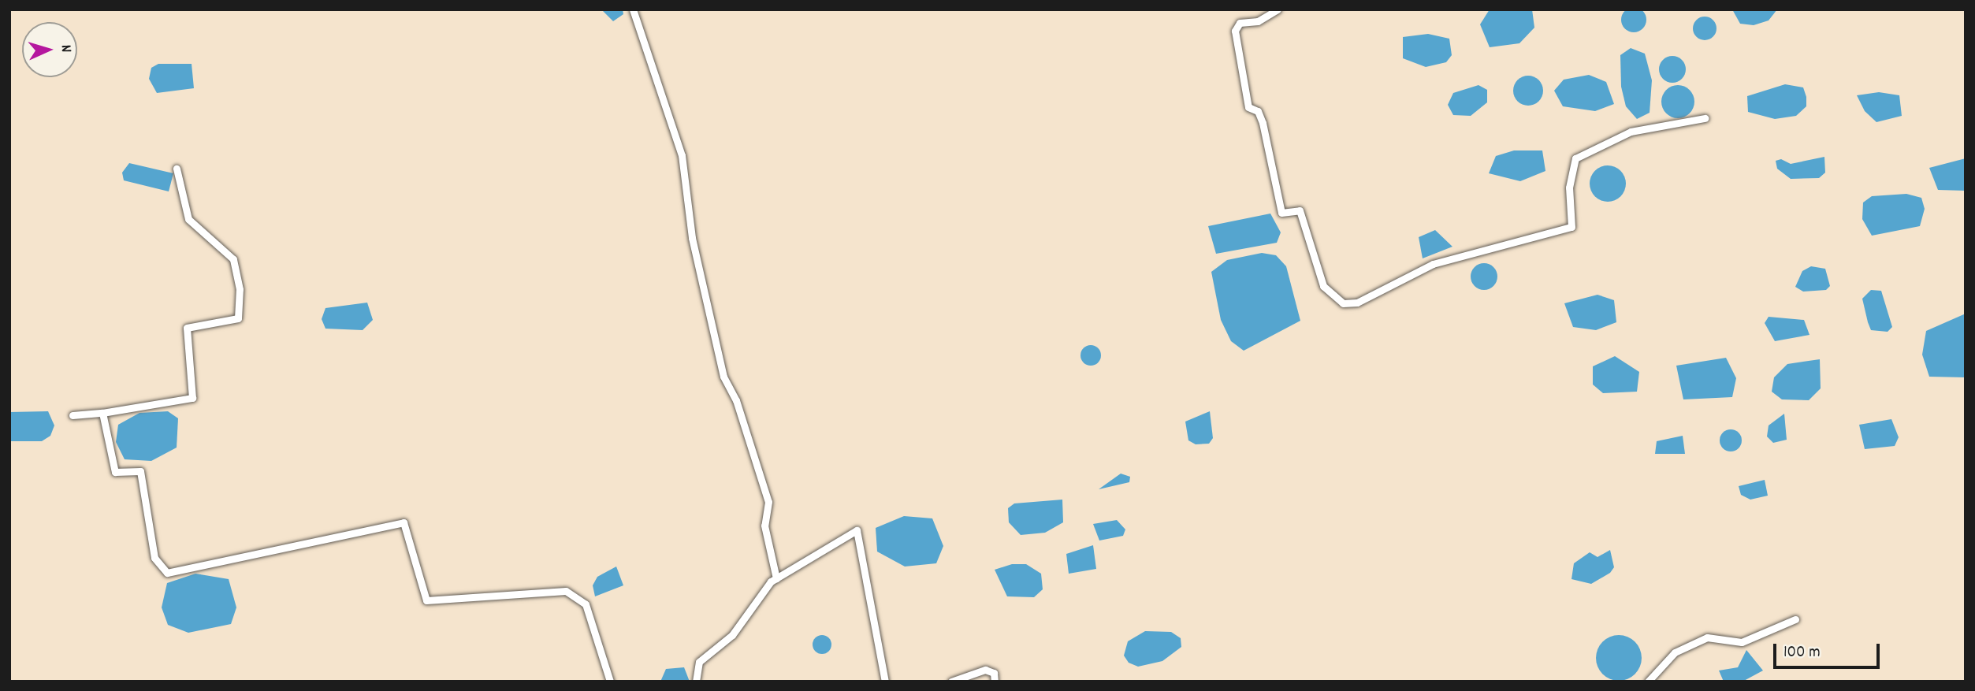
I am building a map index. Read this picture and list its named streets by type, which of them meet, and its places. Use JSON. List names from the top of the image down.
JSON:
{
  "scale_bar": "100 m",
  "north": "right"
}
